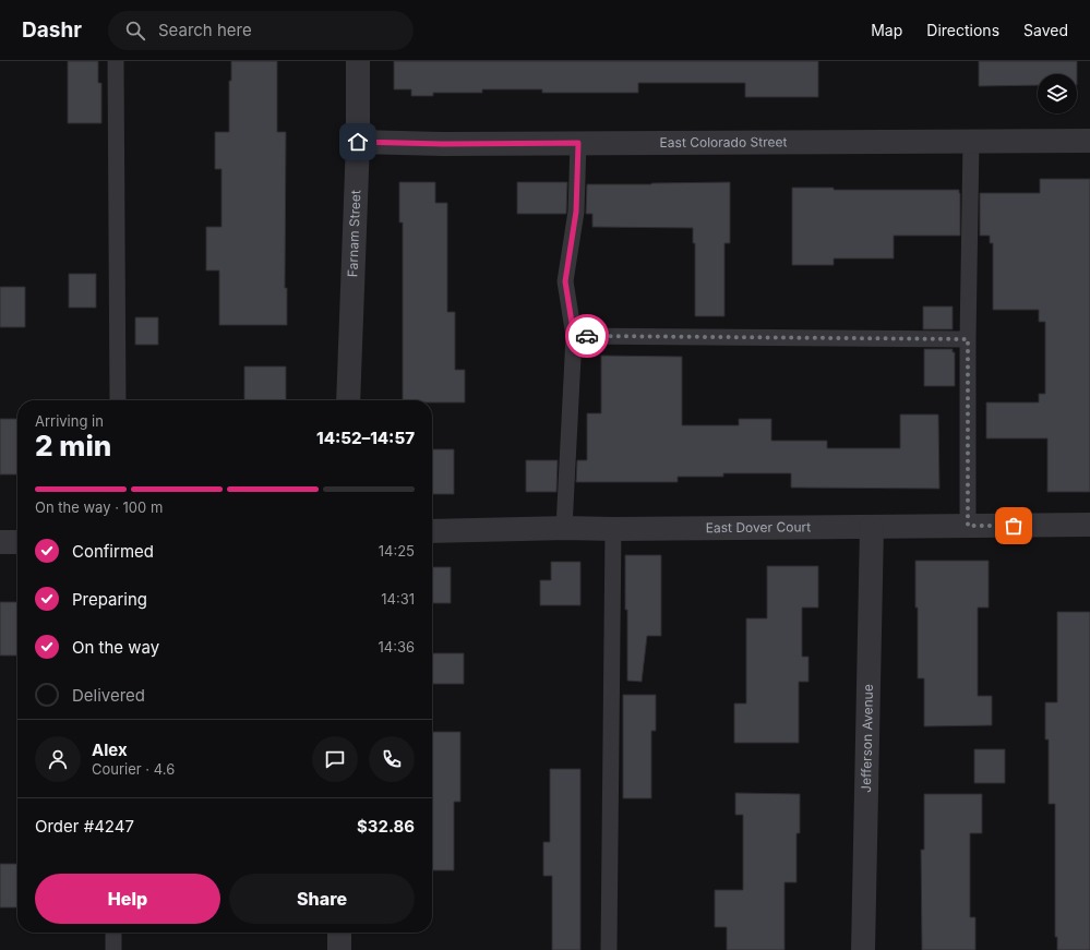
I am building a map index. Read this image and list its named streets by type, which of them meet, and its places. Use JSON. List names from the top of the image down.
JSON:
{
  "streets": {
    "street": [
      "East Colorado Street",
      "Farnam Street",
      "East Dover Court",
      "Jefferson Avenue"
    ]
  },
  "crossings": [
    ["East Colorado Street", "Farnam Street"],
    ["East Dover Court", "Jefferson Avenue"]
  ],
  "page": {
    "header": "Dashr",
    "search": "Search here",
    "nav": ["Map", "Directions", "Saved"],
    "heading": ["2 min", "Arriving in", "14:52–14:57"],
    "panel": [
      "Alex",
      "Courier · 4.6",
      "Order #4247",
      "$32.86"
    ],
    "bar": "On the way · 100 m",
    "list": [
      ["Confirmed", "14:25"],
      ["Preparing", "14:31"],
      ["On the way", "14:36"],
      "Delivered"
    ],
    "buttons": ["Help", "Share"]
  }
}
